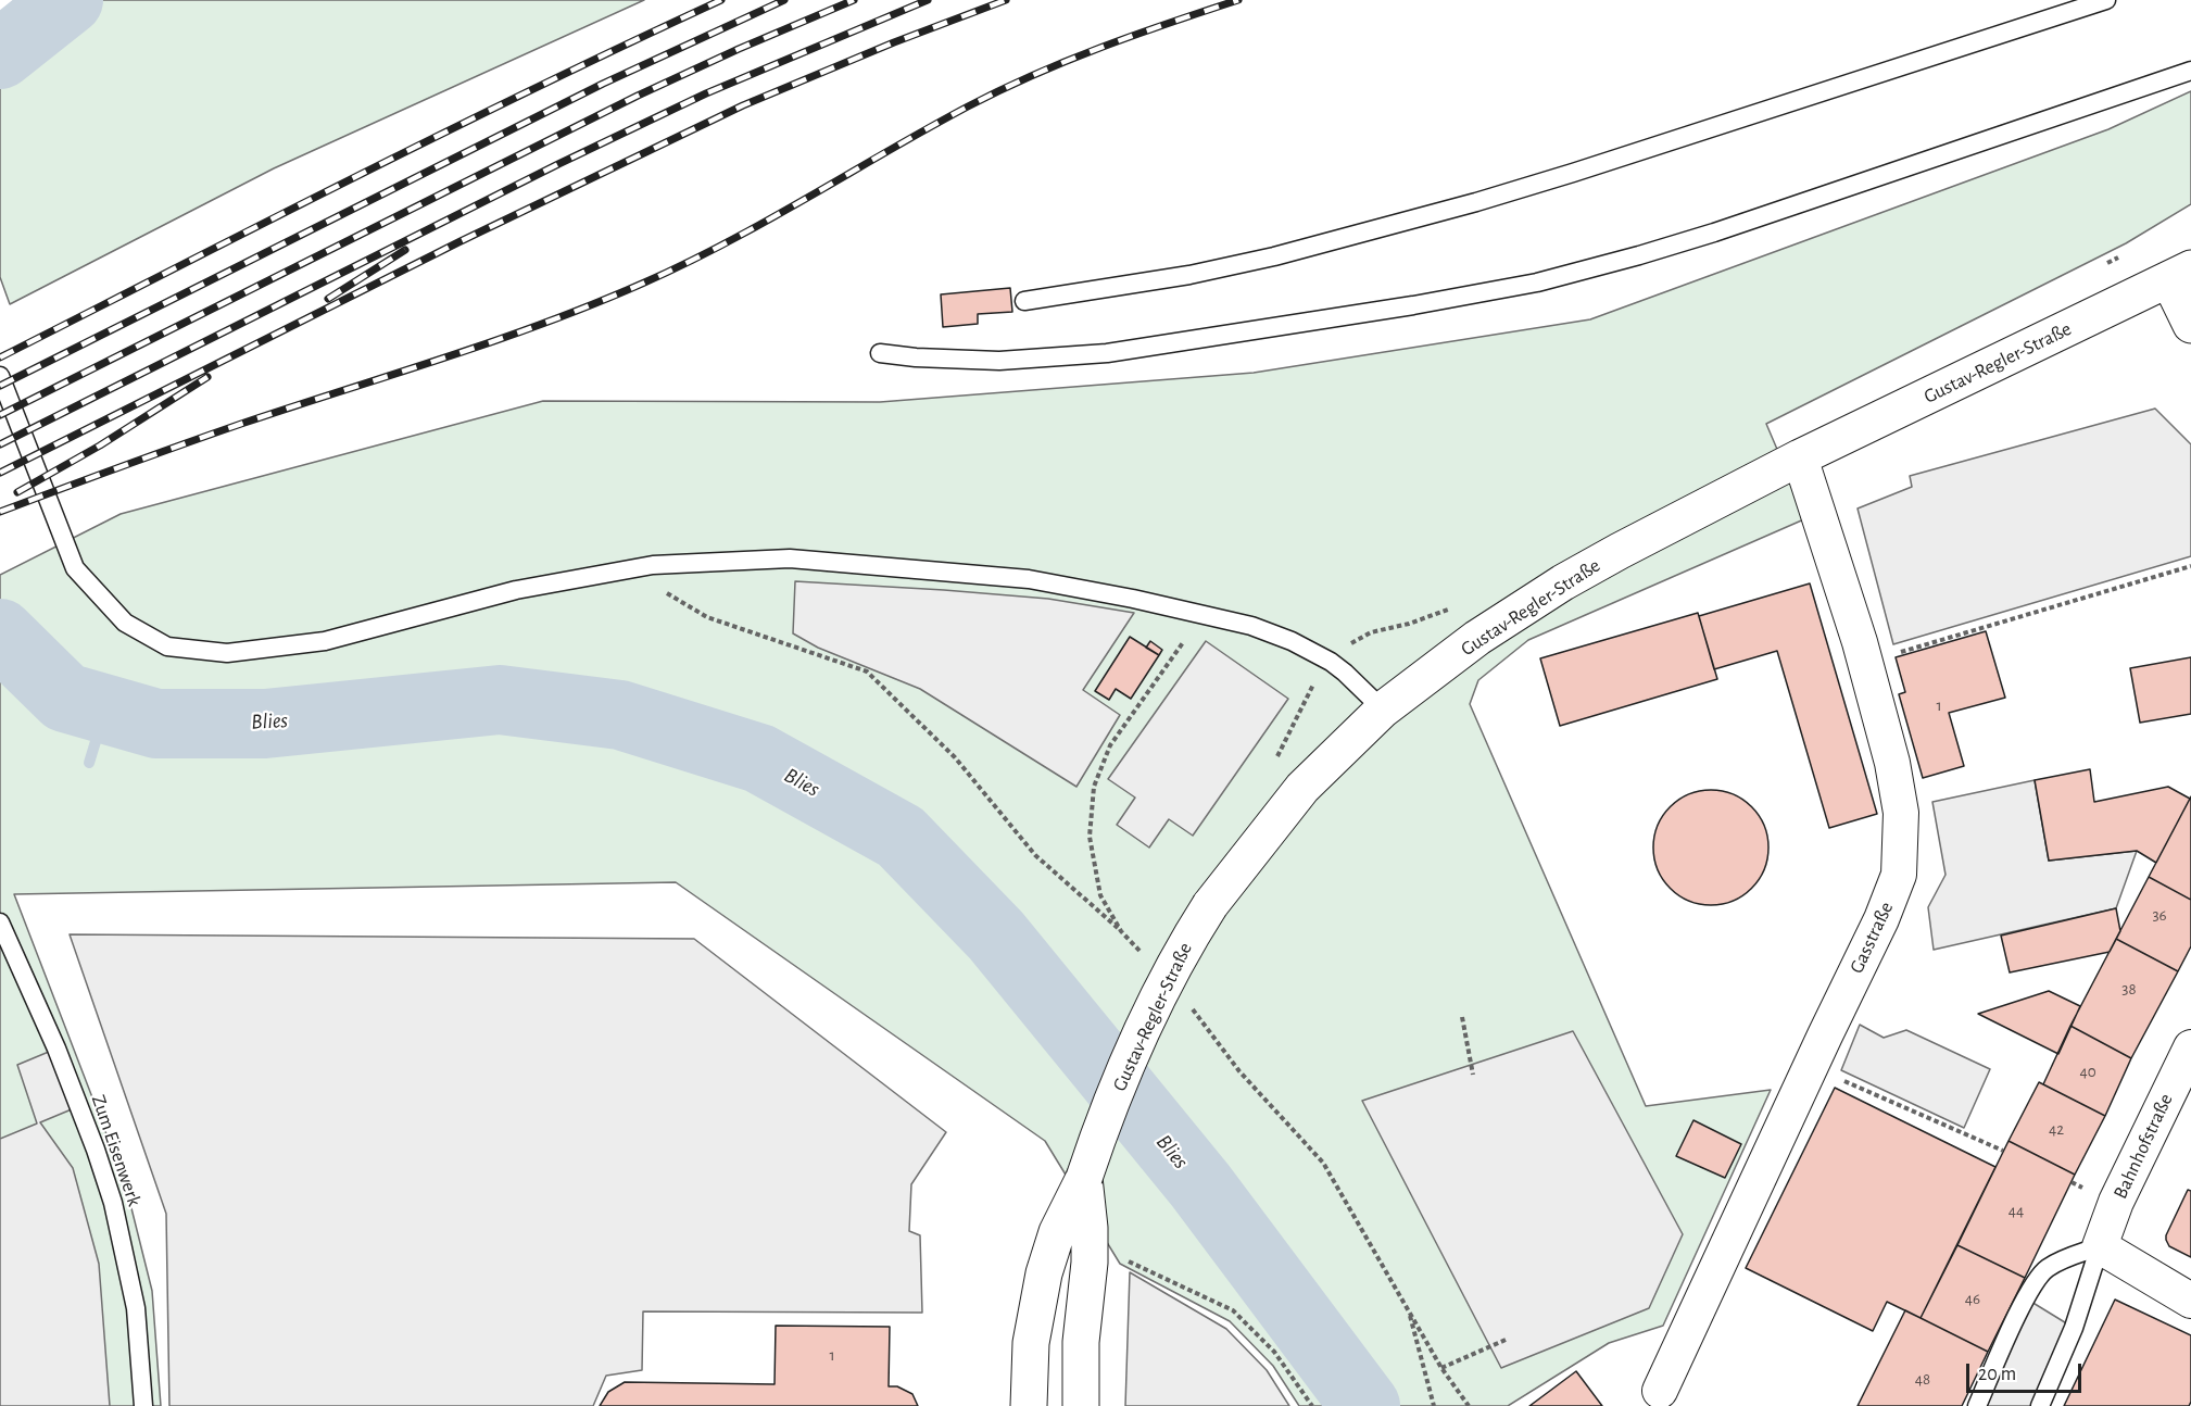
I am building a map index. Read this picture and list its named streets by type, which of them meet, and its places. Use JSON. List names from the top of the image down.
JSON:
{
  "streets": {
    "main road": ["Gustav-Regler-Straße"],
    "street": ["Gasstraße", "Bahnhofstraße"],
    "lane": ["Zum Eisenwerk"]
  },
  "crossings": [
    ["Gustav-Regler-Straße", "Gasstraße"]
  ],
  "water": ["Blies"],
  "house_numbers": [
    "1",
    "36",
    "38",
    "40",
    "42",
    "44",
    "46",
    "1",
    "48"
  ],
  "scale_bar": "20 m"
}
